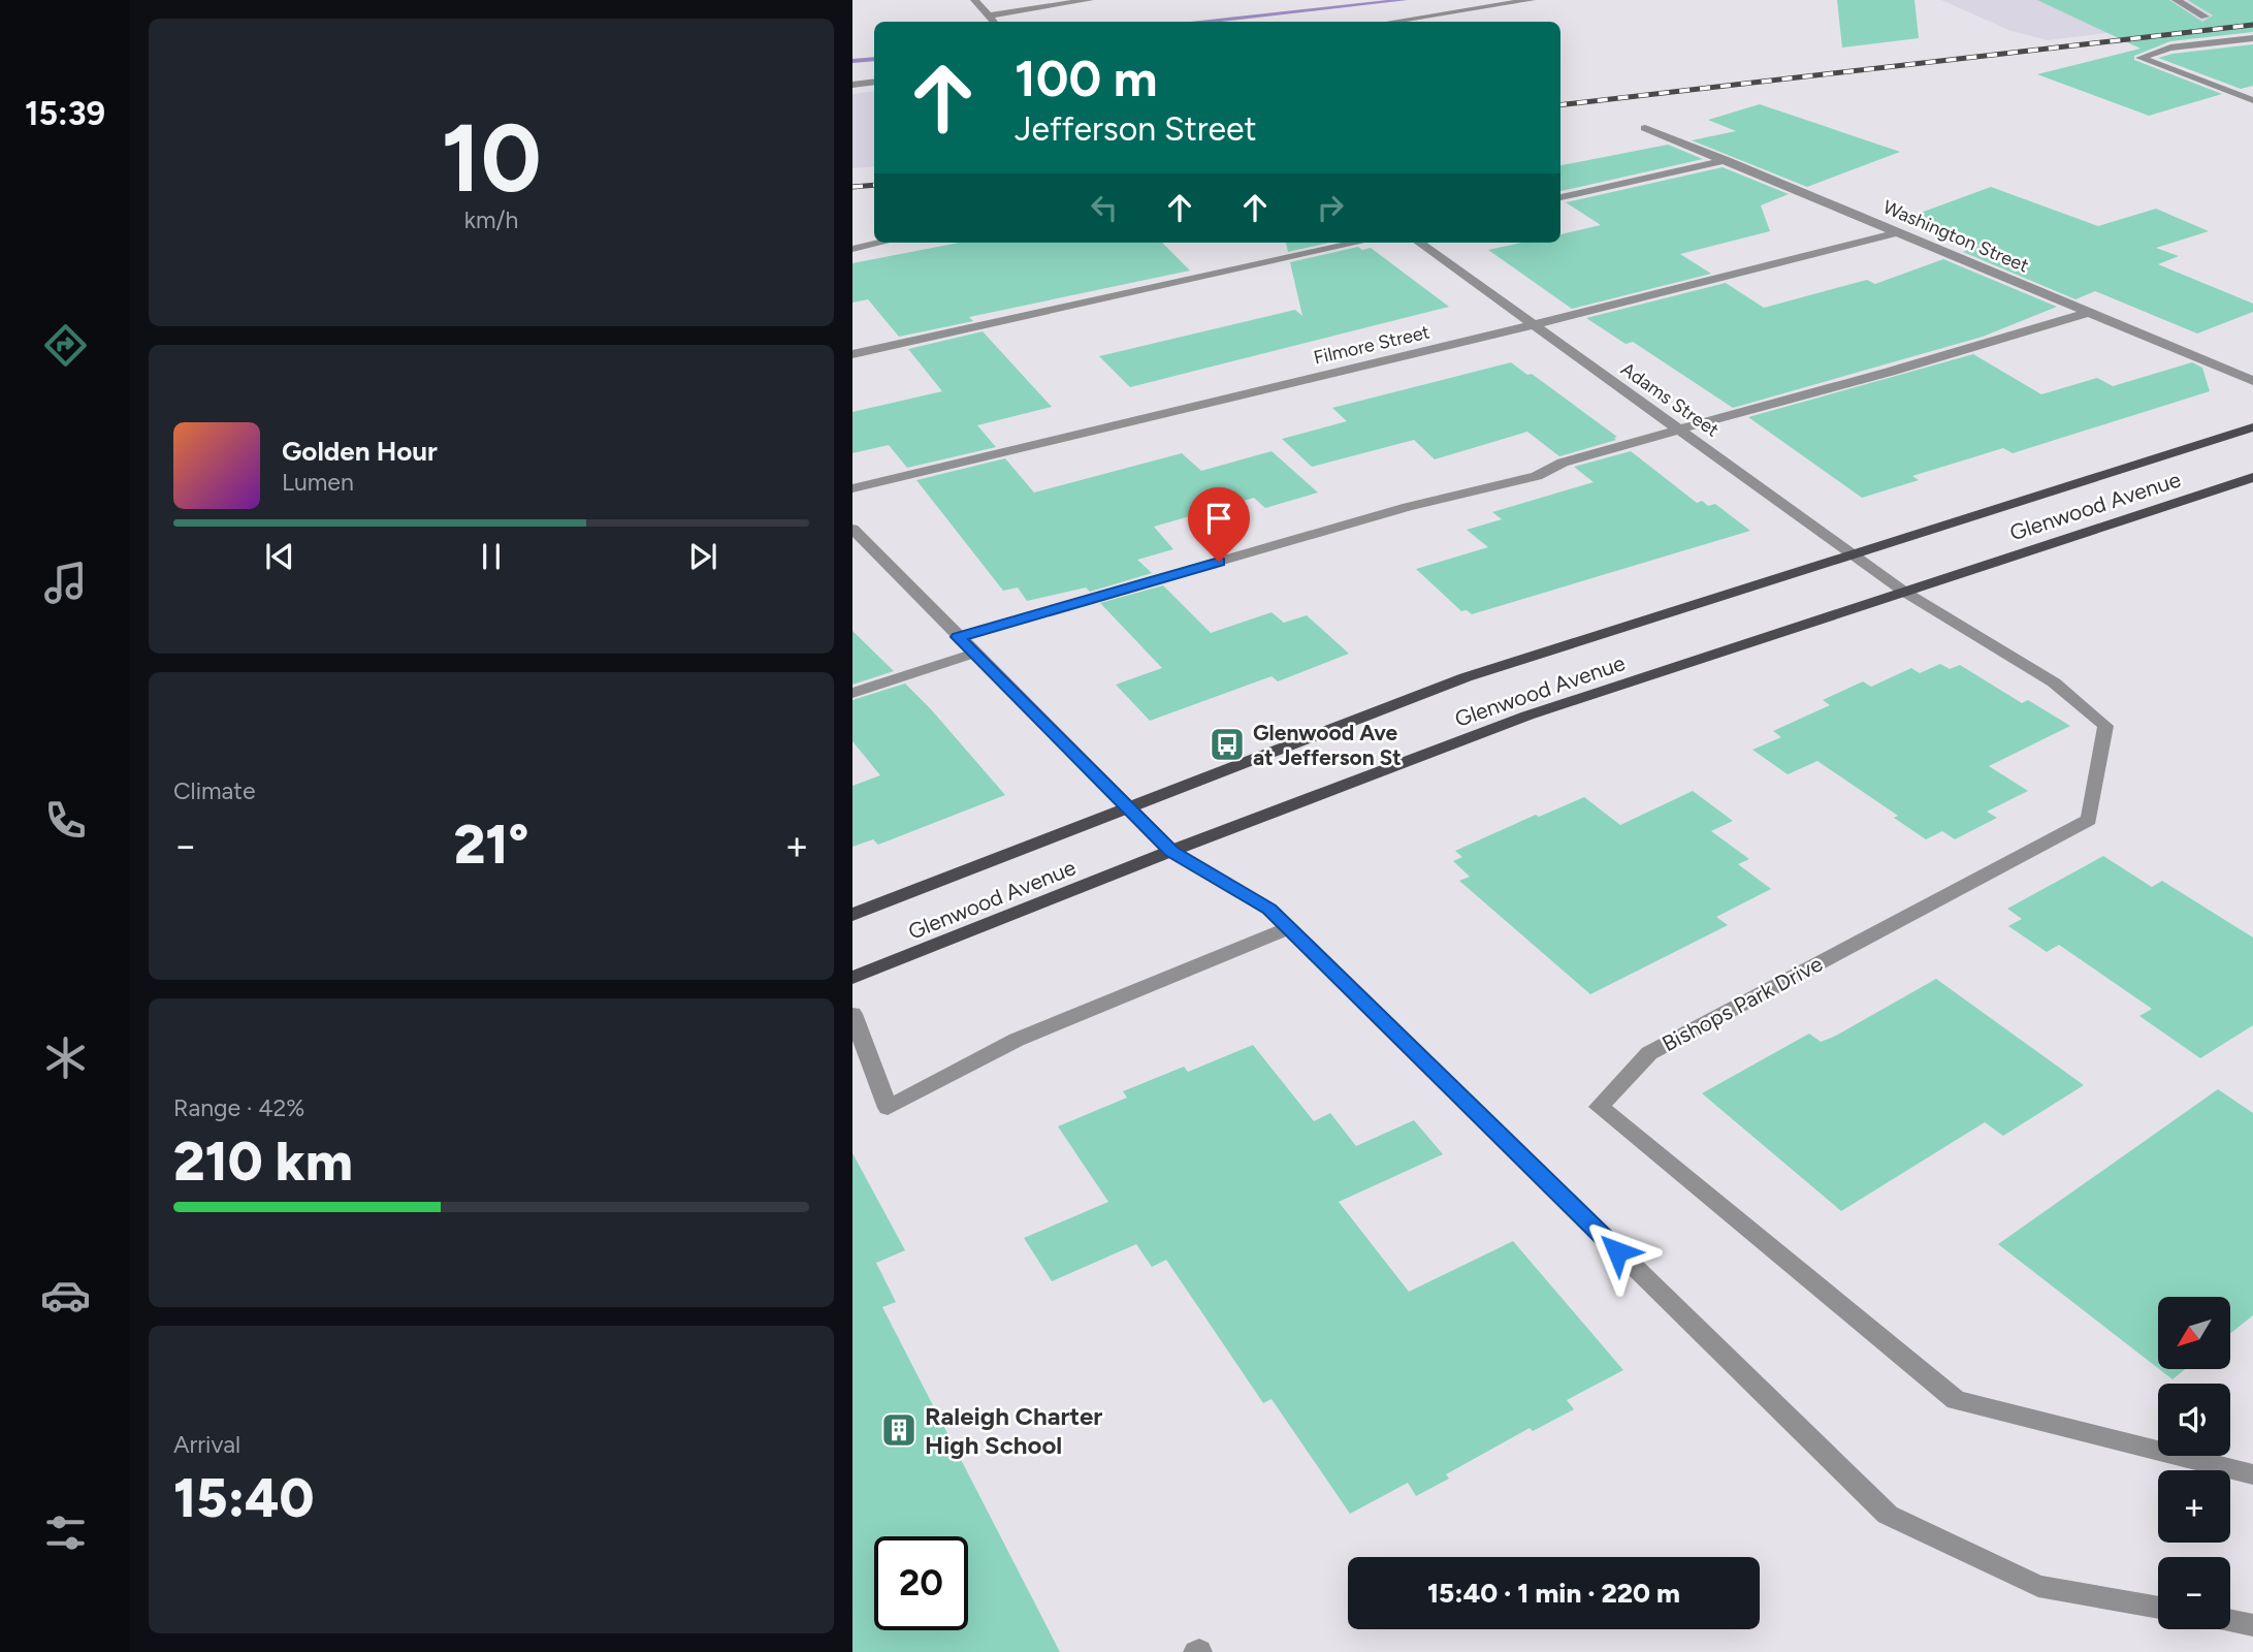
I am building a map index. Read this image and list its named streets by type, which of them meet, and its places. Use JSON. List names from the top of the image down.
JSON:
{
  "streets": {
    "main road": ["Glenwood Avenue"],
    "street": [
      "Washington Street",
      "Filmore Street",
      "Adams Street",
      "Bishops Park Drive"
    ]
  },
  "crossings": [
    ["Washington Street", "Filmore Street"],
    ["Filmore Street", "Adams Street"],
    ["Adams Street", "Glenwood Avenue"],
    ["Adams Street", "Bishops Park Drive"],
    ["Glenwood Avenue", "Bishops Park Drive"]
  ],
  "places": {
    "bus stop": ["Glenwood Ave at Jefferson St"],
    "building": ["Raleigh Charter High School"]
  },
  "north": "bottom left",
  "page": {
    "tabs": "15:39",
    "tile": [
      ["10", "km/h"],
      "Climate",
      ["Range · 42%", "210 km"],
      ["Arrival", "15:40"]
    ],
    "turn": ["100 m", "Jefferson Street"],
    "song": ["Golden Hour", "Lumen"],
    "heat": ["−", "21°", "+"],
    "map_buttons": ["+", "−"],
    "limit": "20",
    "trip": "15:40 · 1 min · 220 m"
  }
}
